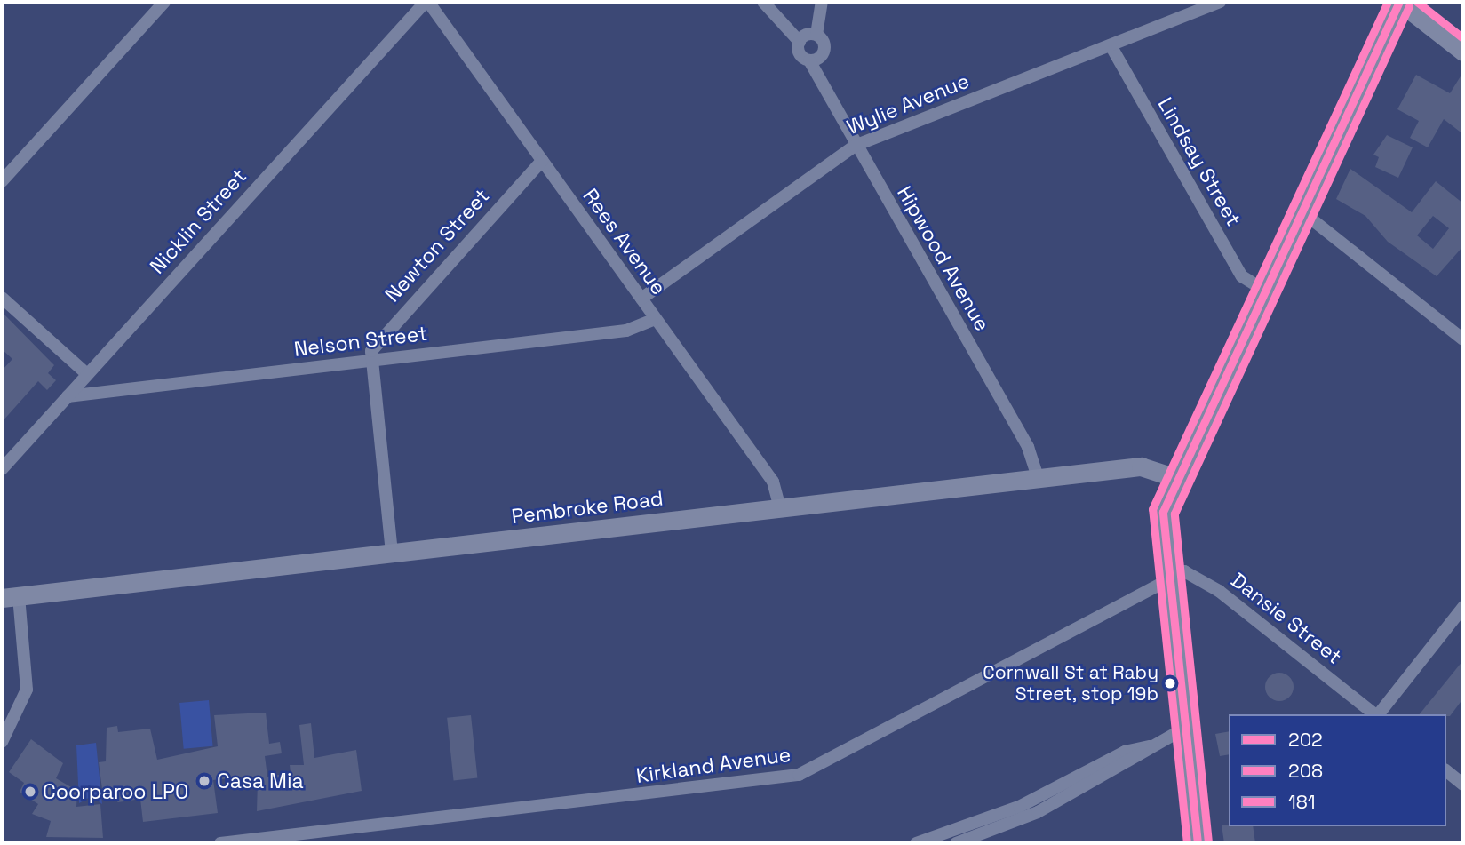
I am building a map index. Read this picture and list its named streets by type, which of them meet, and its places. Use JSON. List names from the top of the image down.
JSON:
{
  "streets": {
    "street": [
      "Wylie Avenue",
      "Lindsay Street",
      "Nicklin Street",
      "Rees Avenue",
      "Newton Street",
      "Hipwood Avenue",
      "Nelson Street",
      "Pembroke Road",
      "Dansie Street",
      "Kirkland Avenue"
    ]
  },
  "crossings": [
    ["Wylie Avenue", "Lindsay Street"],
    ["Wylie Avenue", "Rees Avenue"],
    ["Wylie Avenue", "Hipwood Avenue"],
    ["Nicklin Street", "Rees Avenue"],
    ["Nicklin Street", "Nelson Street"],
    ["Rees Avenue", "Newton Street"],
    ["Rees Avenue", "Nelson Street"],
    ["Rees Avenue", "Pembroke Road"],
    ["Newton Street", "Nelson Street"],
    ["Hipwood Avenue", "Pembroke Road"],
    ["Dansie Street", "Kirkland Avenue"]
  ],
  "places": ["Cornwall St at Raby Street, stop 19b", "Casa Mia", "Coorparoo LPO"],
  "lines": ["transit line 202", "transit line 181", "transit line 208"],
  "legend": ["202", "208", "181"]
}
